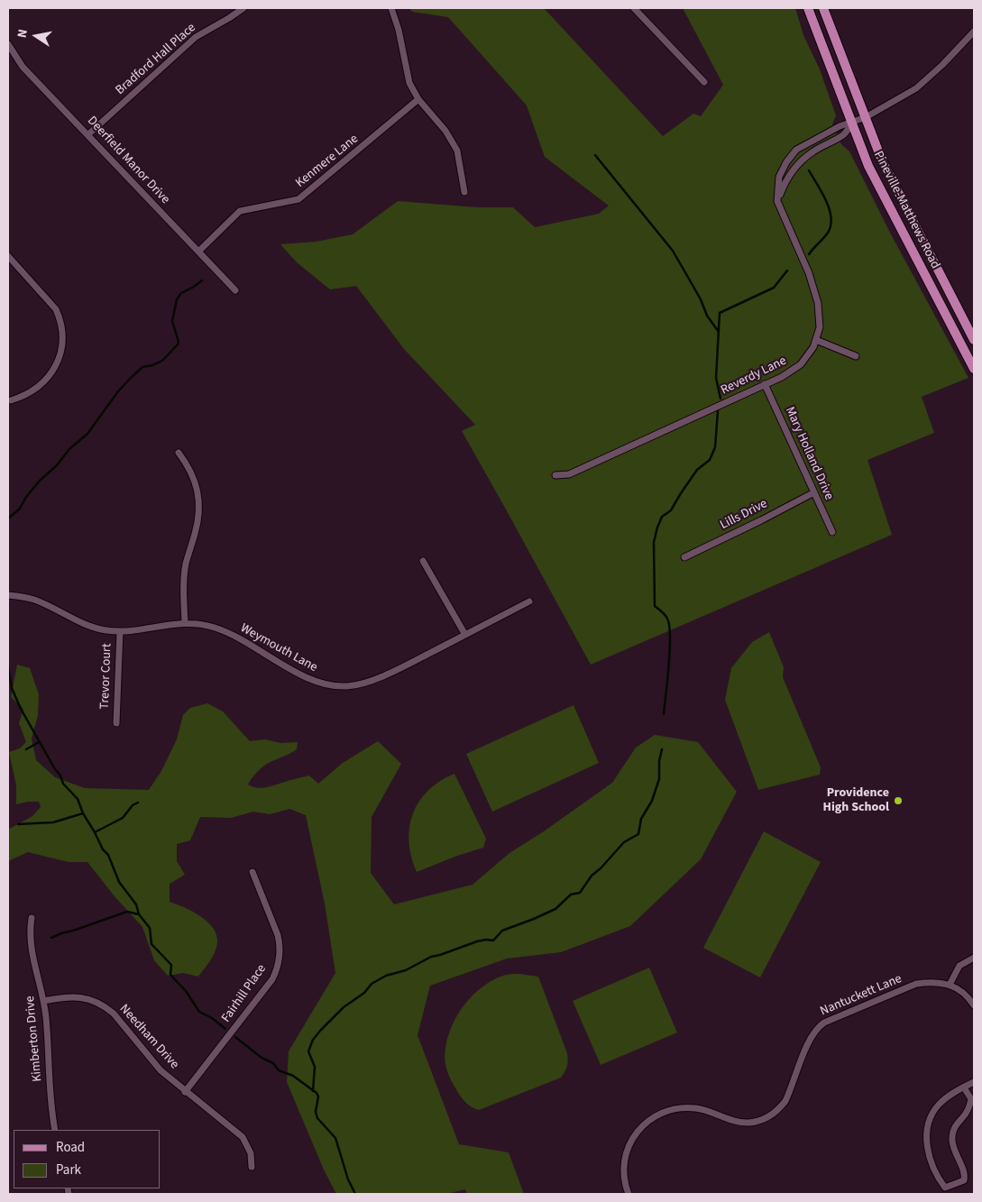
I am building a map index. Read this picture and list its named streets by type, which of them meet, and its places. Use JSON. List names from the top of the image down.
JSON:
{
  "streets": {
    "main road": ["Pineville-Matthews Road"],
    "street": [
      "Bradford Hall Place",
      "Deerfield Manor Drive",
      "Kenmere Lane",
      "Reverdy Lane",
      "Mary Holland Drive",
      "Lills Drive",
      "Weymouth Lane",
      "Trevor Court",
      "Fairhill Place",
      "Nantuckett Lane",
      "Needham Drive",
      "Kimberton Drive"
    ]
  },
  "crossings": [
    ["Bradford Hall Place", "Deerfield Manor Drive"],
    ["Deerfield Manor Drive", "Kenmere Lane"],
    ["Pineville-Matthews Road", "Reverdy Lane"],
    ["Reverdy Lane", "Mary Holland Drive"],
    ["Mary Holland Drive", "Lills Drive"],
    ["Weymouth Lane", "Trevor Court"],
    ["Fairhill Place", "Needham Drive"],
    ["Needham Drive", "Kimberton Drive"]
  ],
  "places": ["Providence High School"],
  "legend": ["Road", "Park"],
  "north": "left"
}
